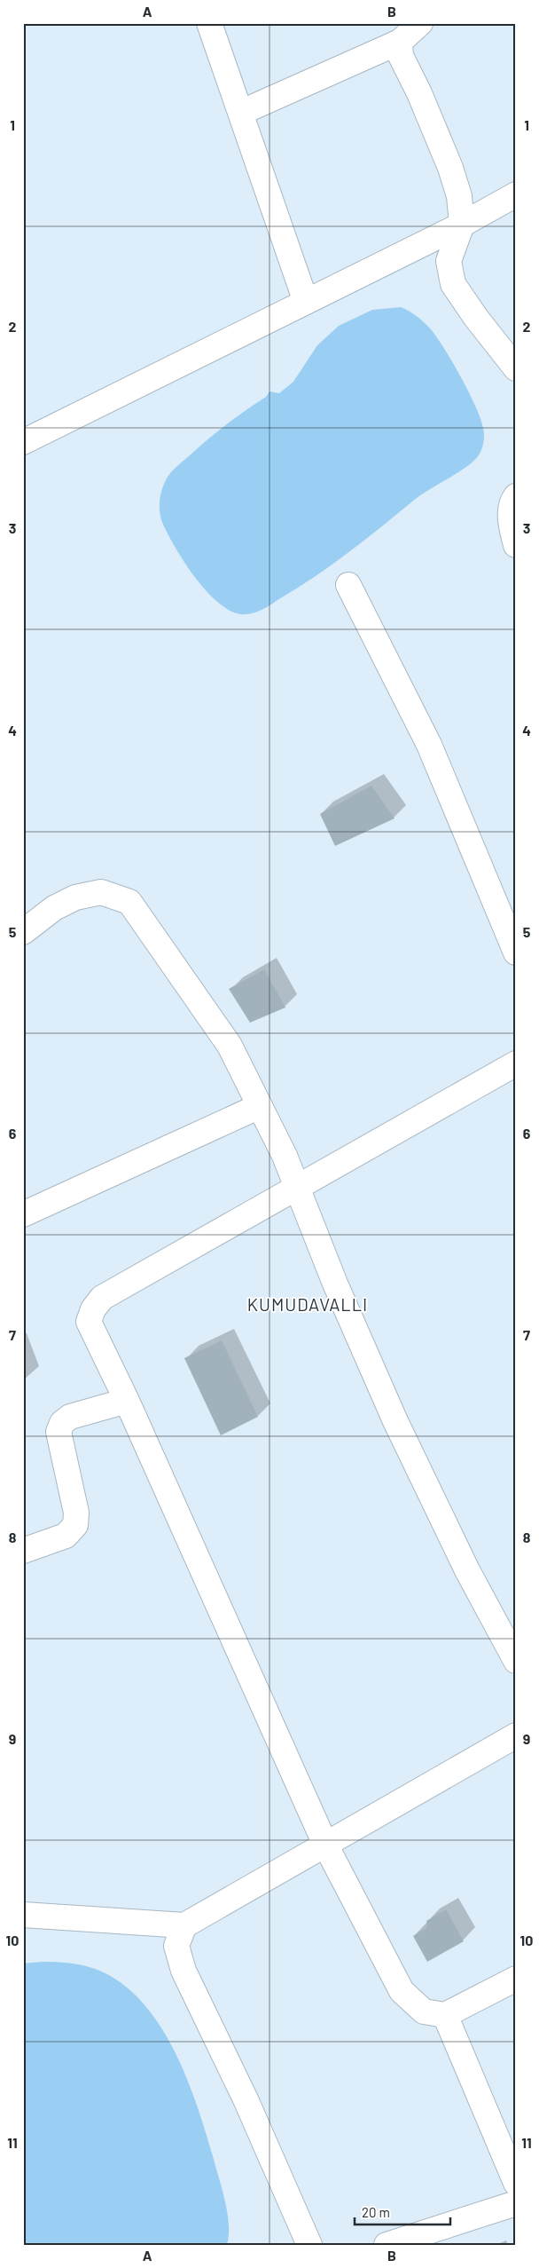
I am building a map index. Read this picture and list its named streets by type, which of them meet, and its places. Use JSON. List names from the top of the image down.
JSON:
{
  "districts": ["KUMUDAVALLI"],
  "scale_bar": "20 m",
  "grid": {
    "columns": ["A", "B"],
    "rows": [
      "1",
      "2",
      "3",
      "4",
      "5",
      "6",
      "7",
      "8",
      "9",
      "10",
      "11"
    ]
  }
}
